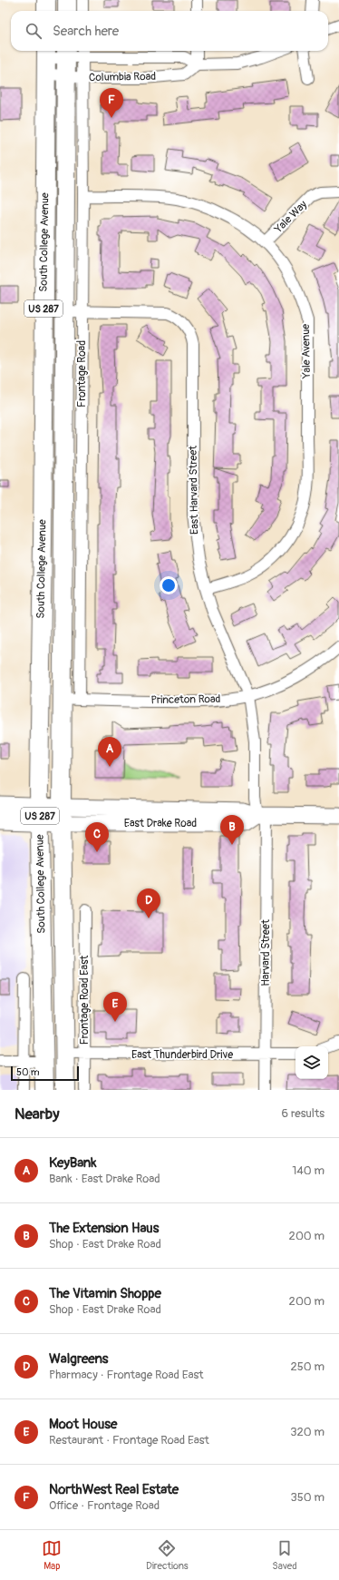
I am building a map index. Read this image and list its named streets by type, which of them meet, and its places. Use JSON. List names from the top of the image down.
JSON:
{
  "streets": {
    "highway": ["South College Avenue", "US 287"],
    "main road": ["East Drake Road"],
    "street": [
      "Columbia Road",
      "Yale Way",
      "Yale Avenue",
      "East Harvard Street",
      "Princeton Road",
      "Harvard Street",
      "Frontage Road East",
      "East Thunderbird Drive"
    ]
  },
  "crossings": [
    ["Columbia Road", "South College Avenue"],
    ["Yale Way", "Yale Avenue"],
    ["South College Avenue", "East Harvard Street"],
    ["South College Avenue", "Princeton Road"],
    ["South College Avenue", "East Drake Road"],
    ["South College Avenue", "East Thunderbird Drive"],
    ["Yale Avenue", "East Harvard Street"],
    ["East Harvard Street", "Princeton Road"],
    ["East Harvard Street", "East Drake Road"],
    ["East Harvard Street", "Harvard Street"],
    ["East Drake Road", "Harvard Street"],
    ["Harvard Street", "East Thunderbird Drive"],
    ["Frontage Road East", "East Thunderbird Drive"]
  ],
  "scale_bar": "50 m",
  "page": {
    "search": "Search here",
    "pins": [
      "F",
      "A",
      "B",
      "C",
      "D",
      "E"
    ],
    "scale": "50 m",
    "heading": ["Nearby", "6 results"],
    "list": [
      {
        "mark": "A",
        "name": "KeyBank",
        "note": "Bank · East Drake Road",
        "value": "140 m"
      },
      {
        "mark": "B",
        "name": "The Extension Haus",
        "note": "Shop · East Drake Road",
        "value": "200 m"
      },
      {
        "mark": "C",
        "name": "The Vitamin Shoppe",
        "note": "Shop · East Drake Road",
        "value": "200 m"
      },
      {
        "mark": "D",
        "name": "Walgreens",
        "note": "Pharmacy · Frontage Road East",
        "value": "250 m"
      },
      {
        "mark": "E",
        "name": "Moot House",
        "note": "Restaurant · Frontage Road East",
        "value": "320 m"
      },
      {
        "mark": "F",
        "name": "NorthWest Real Estate",
        "note": "Office · Frontage Road",
        "value": "350 m"
      }
    ],
    "nav": ["Map", "Directions", "Saved"]
  }
}
